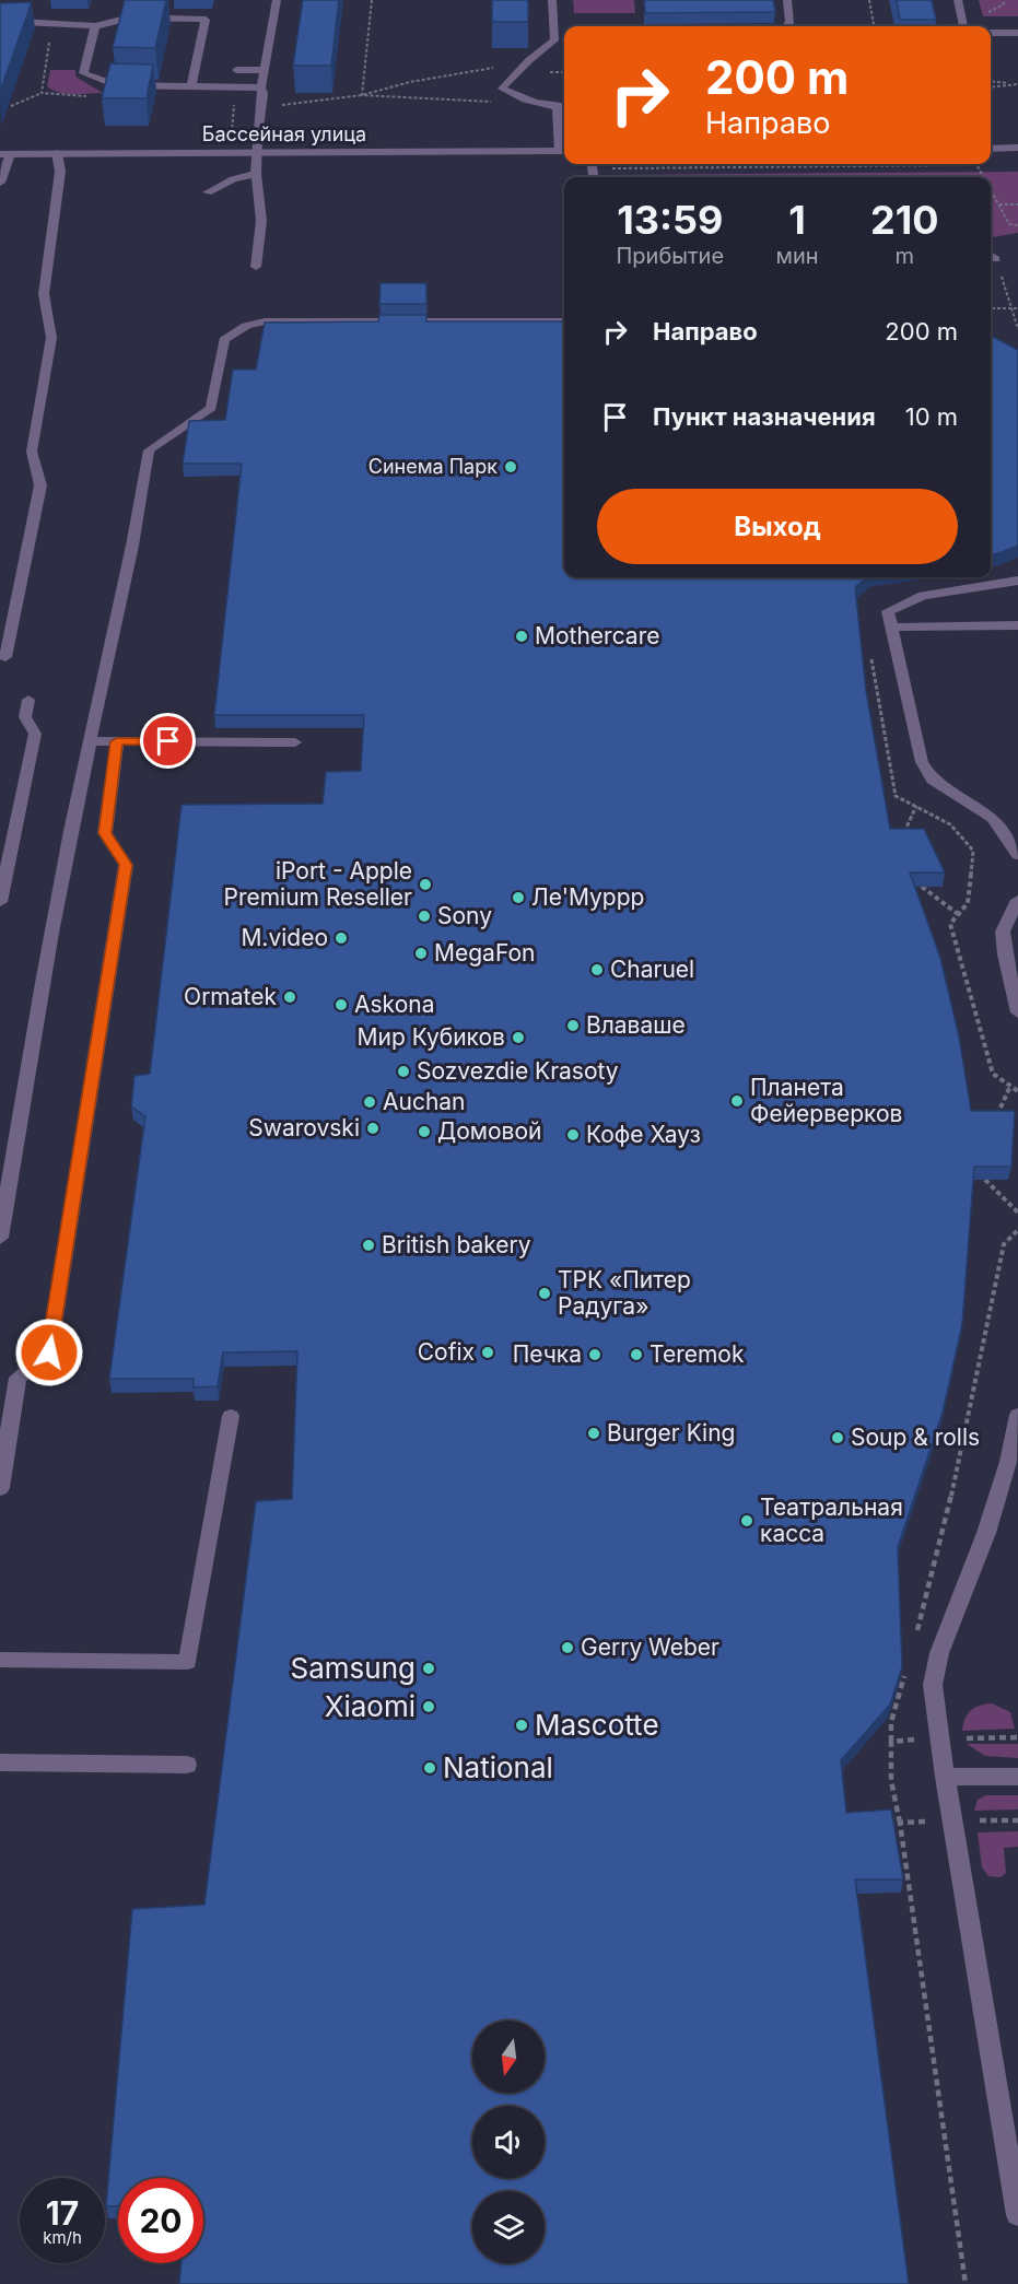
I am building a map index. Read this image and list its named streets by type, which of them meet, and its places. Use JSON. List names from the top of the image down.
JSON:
{
  "streets": {
    "street": ["Бассейная улица"]
  },
  "places": [
    "Синема Парк",
    "Mothercare",
    "iPort - Apple Premium Reseller",
    "Ле'Муррр",
    "Sony",
    "M.video",
    "MegaFon",
    "Charuel",
    "Ormatek",
    "Askona",
    "Влаваше",
    "Мир Кубиков",
    "Sozvezdie Krasoty",
    "Планета Фейерверков",
    "Auchan",
    "Swarovski",
    "Домовой",
    "Кофе Хауз",
    "British bakery",
    "ТРК «Питер Радуга»",
    "Cofix",
    "Печка",
    "Teremok",
    "Burger King",
    "Soup & rolls",
    "Театральная касса",
    "Gerry Weber",
    "Samsung",
    "Xiaomi",
    "Mascotte",
    "National"
  ],
  "north": "bottom",
  "page": {
    "turn": ["200 m", "Направо"],
    "eta": [
      "13:59",
      "Прибытие",
      "1",
      "мин",
      "210",
      "m"
    ],
    "list": [
      {
        "name": "Направо",
        "value": "200 m"
      },
      {
        "name": "Пункт назначения",
        "value": "10 m"
      }
    ],
    "buttons": "Выход",
    "speed": "17 km/h",
    "limit": "20"
  }
}
